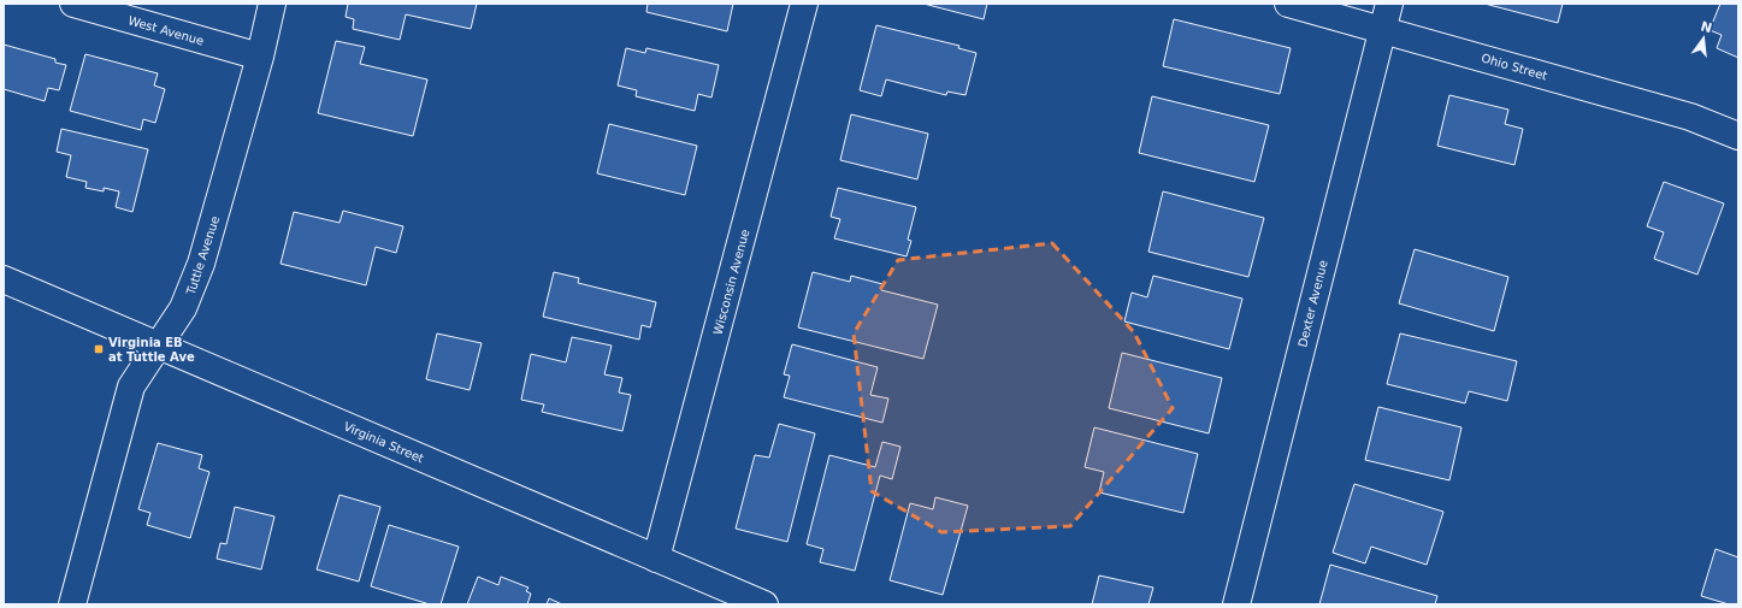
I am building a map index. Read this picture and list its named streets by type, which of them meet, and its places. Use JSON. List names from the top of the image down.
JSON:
{
  "streets": {
    "street": [
      "West Avenue",
      "Ohio Street",
      "Tuttle Avenue",
      "Wisconsin Avenue",
      "Dexter Avenue",
      "Virginia Street"
    ]
  },
  "crossings": [
    ["West Avenue", "Tuttle Avenue"],
    ["Ohio Street", "Dexter Avenue"],
    ["Tuttle Avenue", "Virginia Street"],
    ["Wisconsin Avenue", "Virginia Street"]
  ],
  "places": {
    "transit": ["Virginia EB at Tuttle Ave"]
  },
  "north": "top"
}
